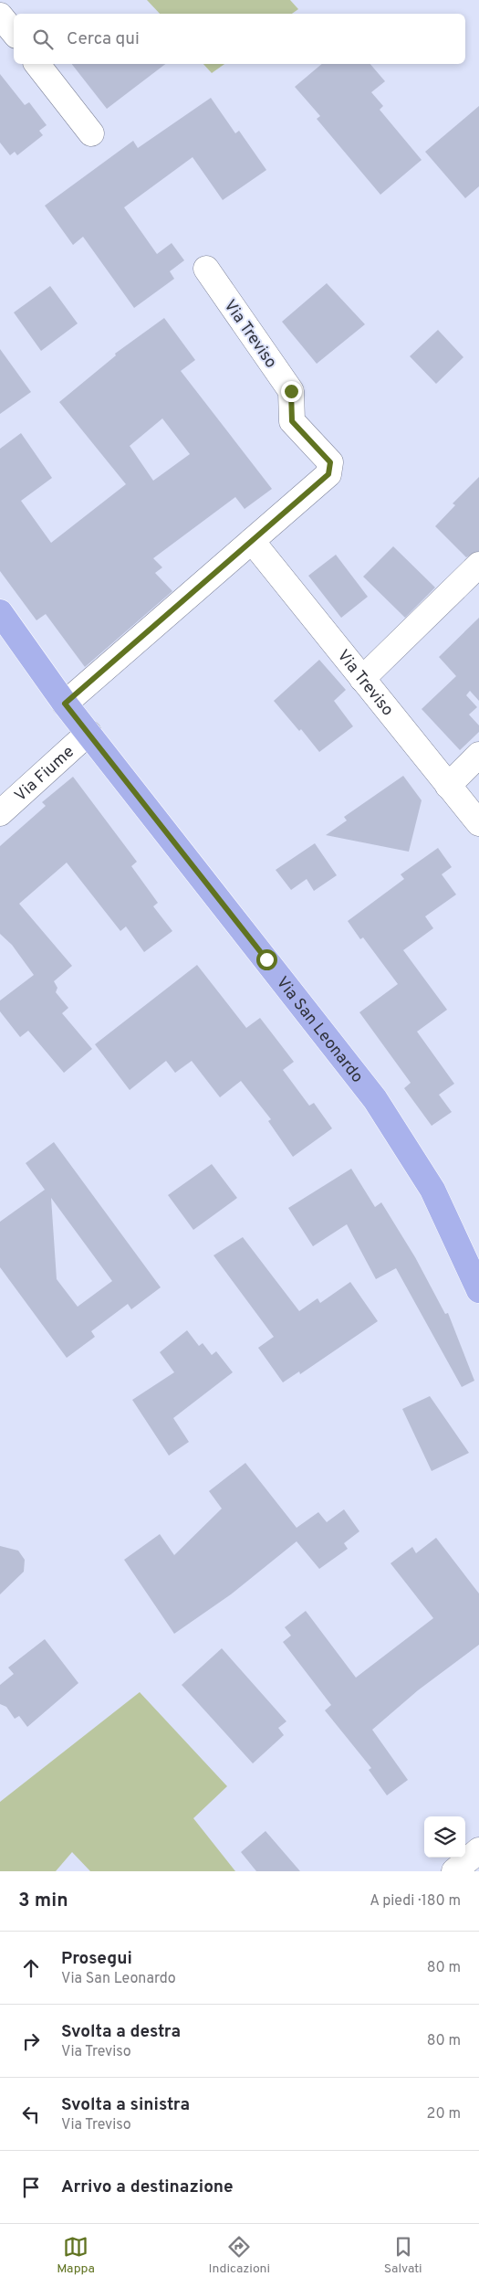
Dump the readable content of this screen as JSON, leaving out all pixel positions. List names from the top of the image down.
{
  "streets": {
    "main road": ["Via San Leonardo"],
    "street": ["Via Treviso", "Via Fiume"]
  },
  "crossings": [
    ["Via Treviso", "Via San Leonardo"],
    ["Via Fiume", "Via San Leonardo"]
  ],
  "page": {
    "search": "Cerca qui",
    "heading": ["3 min", "A piedi · 180 m"],
    "list": [
      ["Prosegui", "Via San Leonardo", "80 m"],
      ["Svolta a destra", "Via Treviso", "80 m"],
      ["Svolta a sinistra", "Via Treviso", "20 m"],
      "Arrivo a destinazione"
    ],
    "nav": ["Mappa", "Indicazioni", "Salvati"]
  }
}
